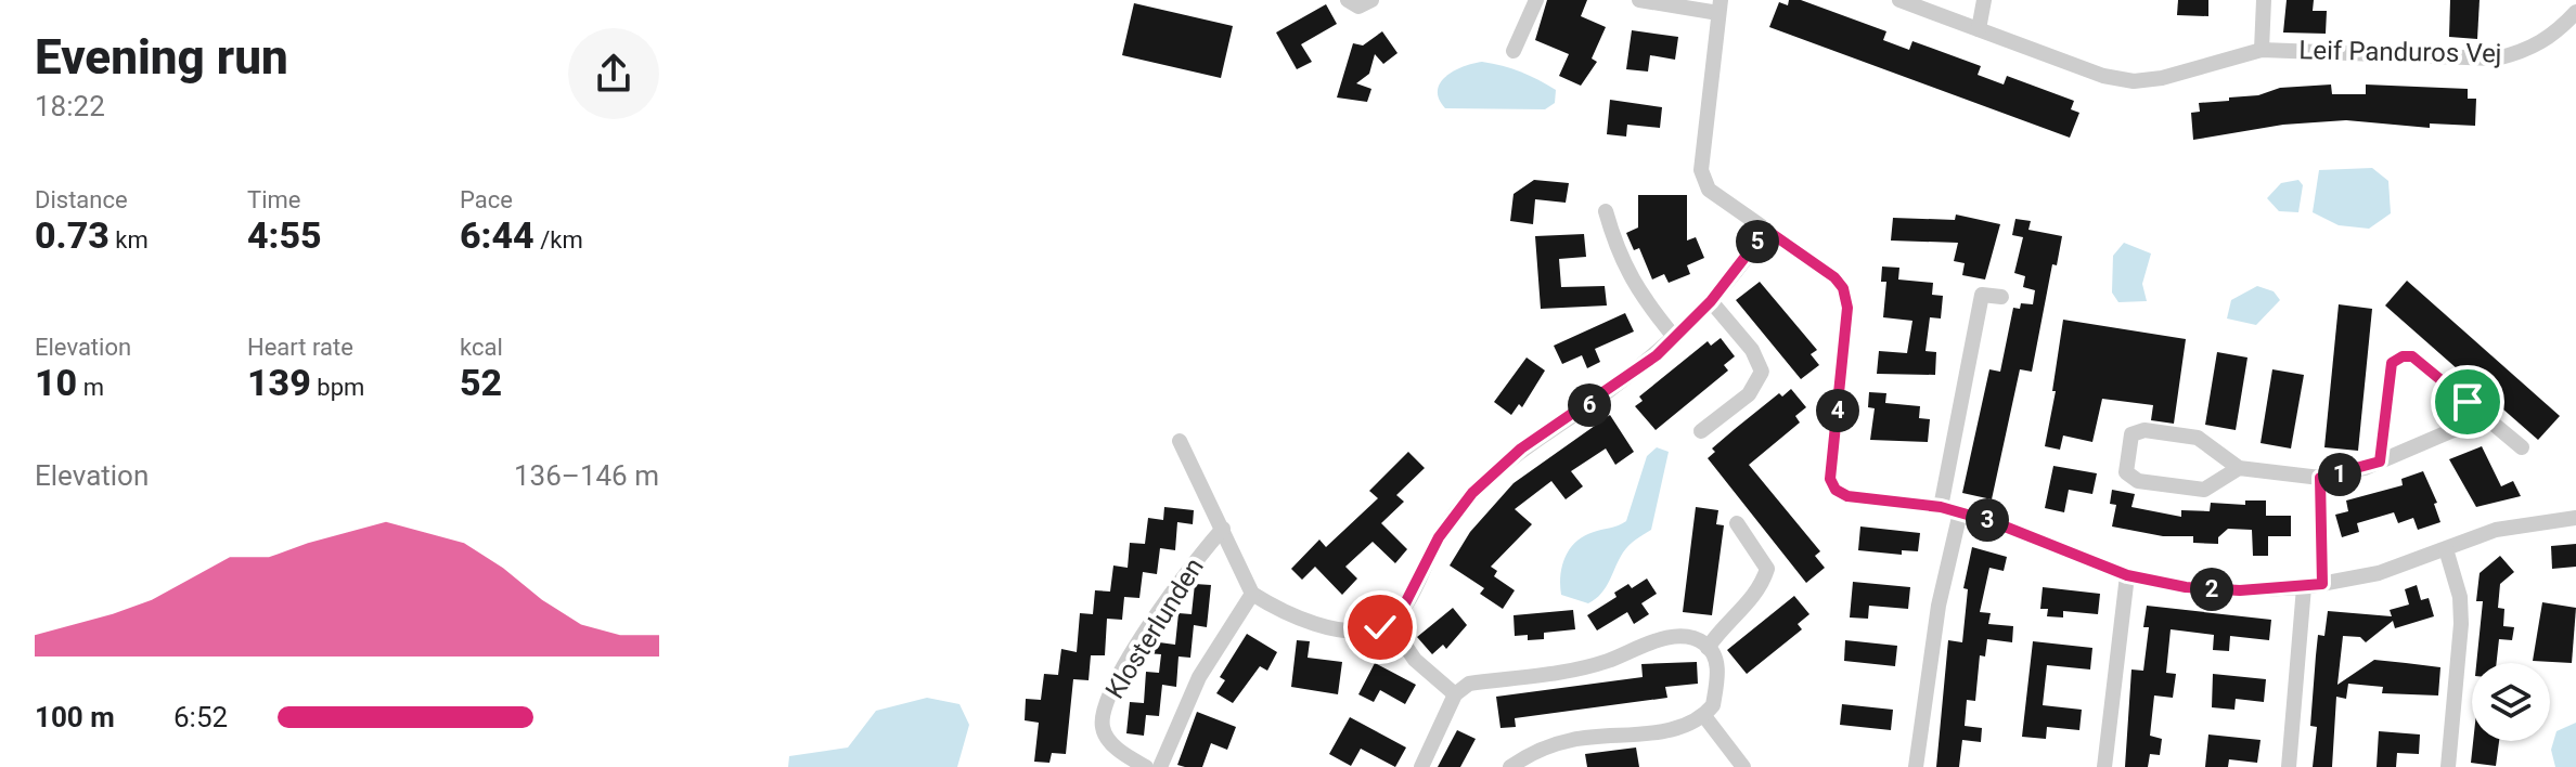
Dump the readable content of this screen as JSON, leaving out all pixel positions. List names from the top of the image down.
{
  "streets": {
    "street": ["Leif Panduros Vej", "Klosterlunden"]
  },
  "page": {
    "heading": ["Evening run", "18:22"],
    "stats": [
      ["Distance", "0.73 km"],
      ["Time", "4:55"],
      ["Pace", "6:44 /km"],
      ["Elevation", "10 m"],
      ["Heart rate", "139 bpm"],
      ["kcal", "52"]
    ],
    "pins": [
      "5",
      "6",
      "4",
      "1",
      "3",
      "2"
    ],
    "chart": ["Elevation", "136–146 m"],
    "list": [
      {
        "name": "100 m",
        "note": "6:52"
      }
    ]
  }
}
